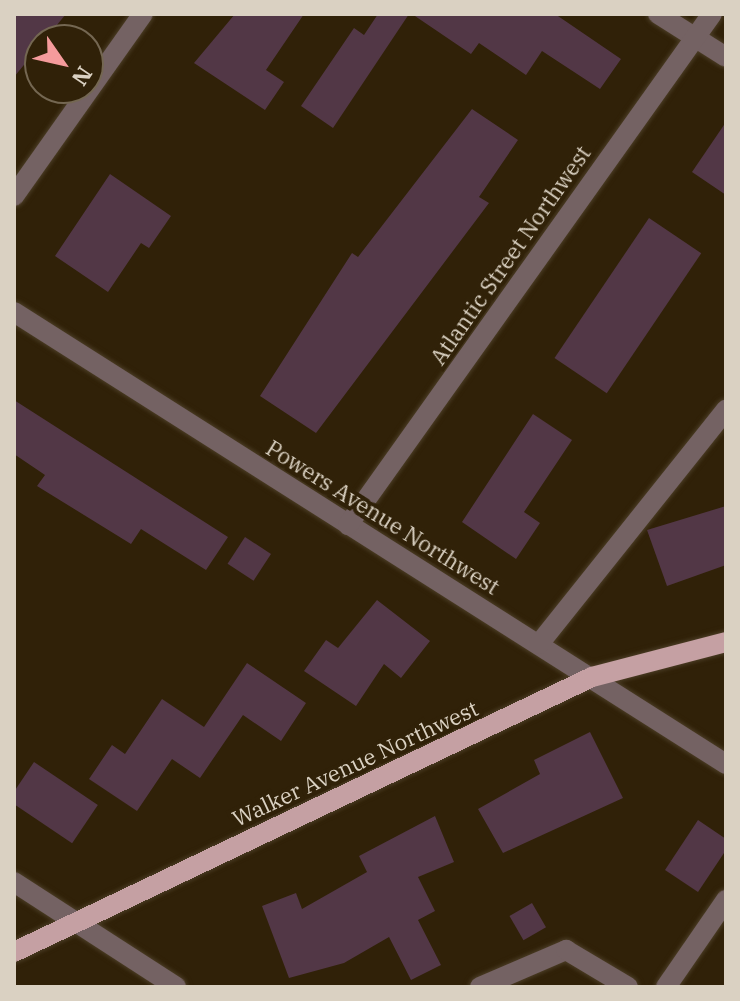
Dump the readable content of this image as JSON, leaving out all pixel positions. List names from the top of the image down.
{
  "streets": {
    "main road": ["Walker Avenue Northwest"],
    "street": ["Atlantic Street Northwest", "Powers Avenue Northwest"]
  },
  "crossings": [
    ["Atlantic Street Northwest", "Powers Avenue Northwest"],
    ["Powers Avenue Northwest", "Walker Avenue Northwest"]
  ],
  "north": "bottom right"
}
